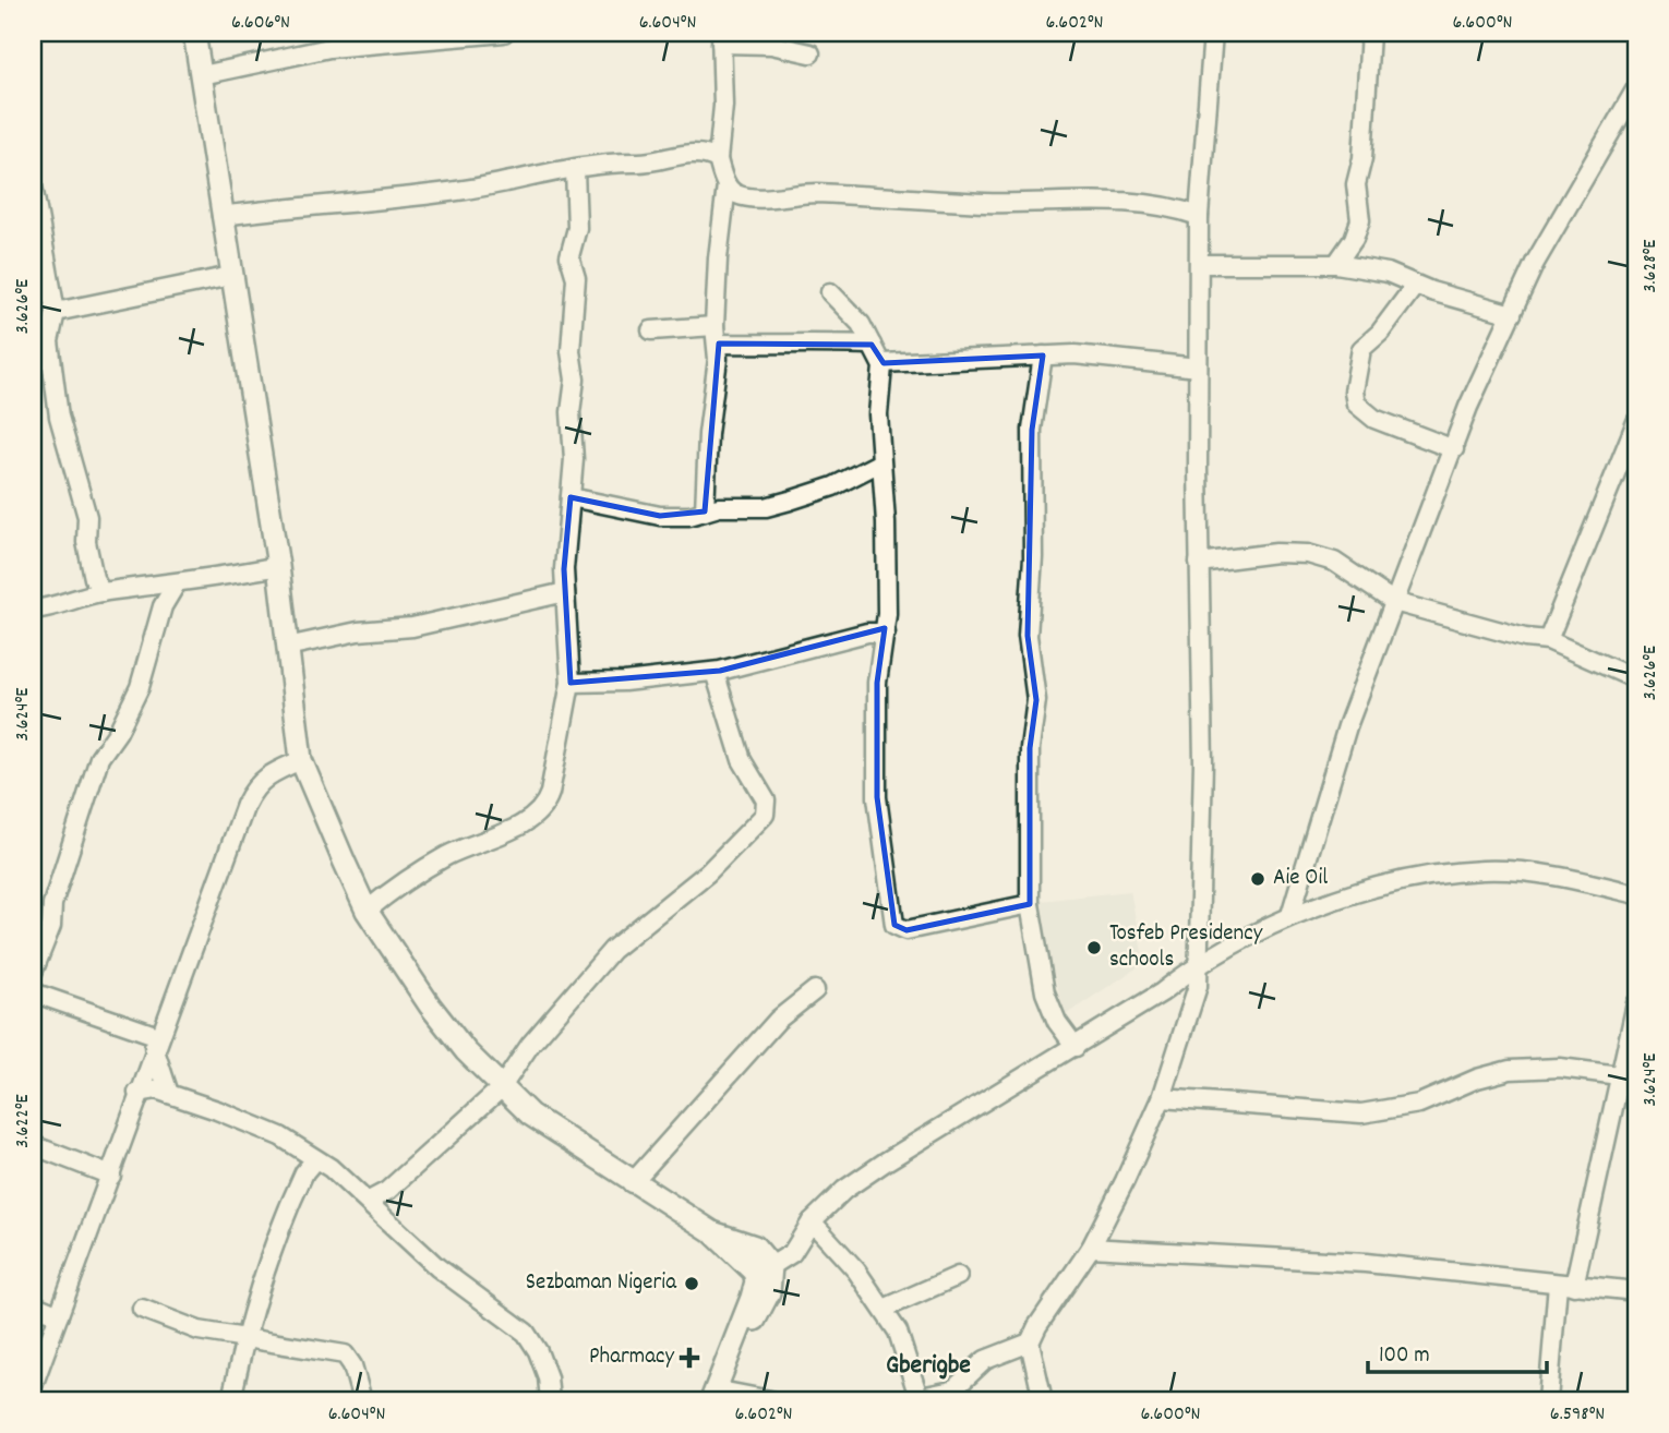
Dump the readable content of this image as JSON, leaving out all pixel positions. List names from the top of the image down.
{
  "districts": ["Gberigbe"],
  "places": {
    "other": ["Aie Oil", "Tosfeb Presidency schools", "Sezbaman Nigeria"],
    "health": ["Pharmacy"]
  },
  "scale_bar": "100 m",
  "coordinates": [
    "6.606°N",
    "6.604°N",
    "6.602°N",
    "6.600°N",
    "3.628°E",
    "3.626°E",
    "3.624°E",
    "3.622°E",
    "6.598°N"
  ]
}
